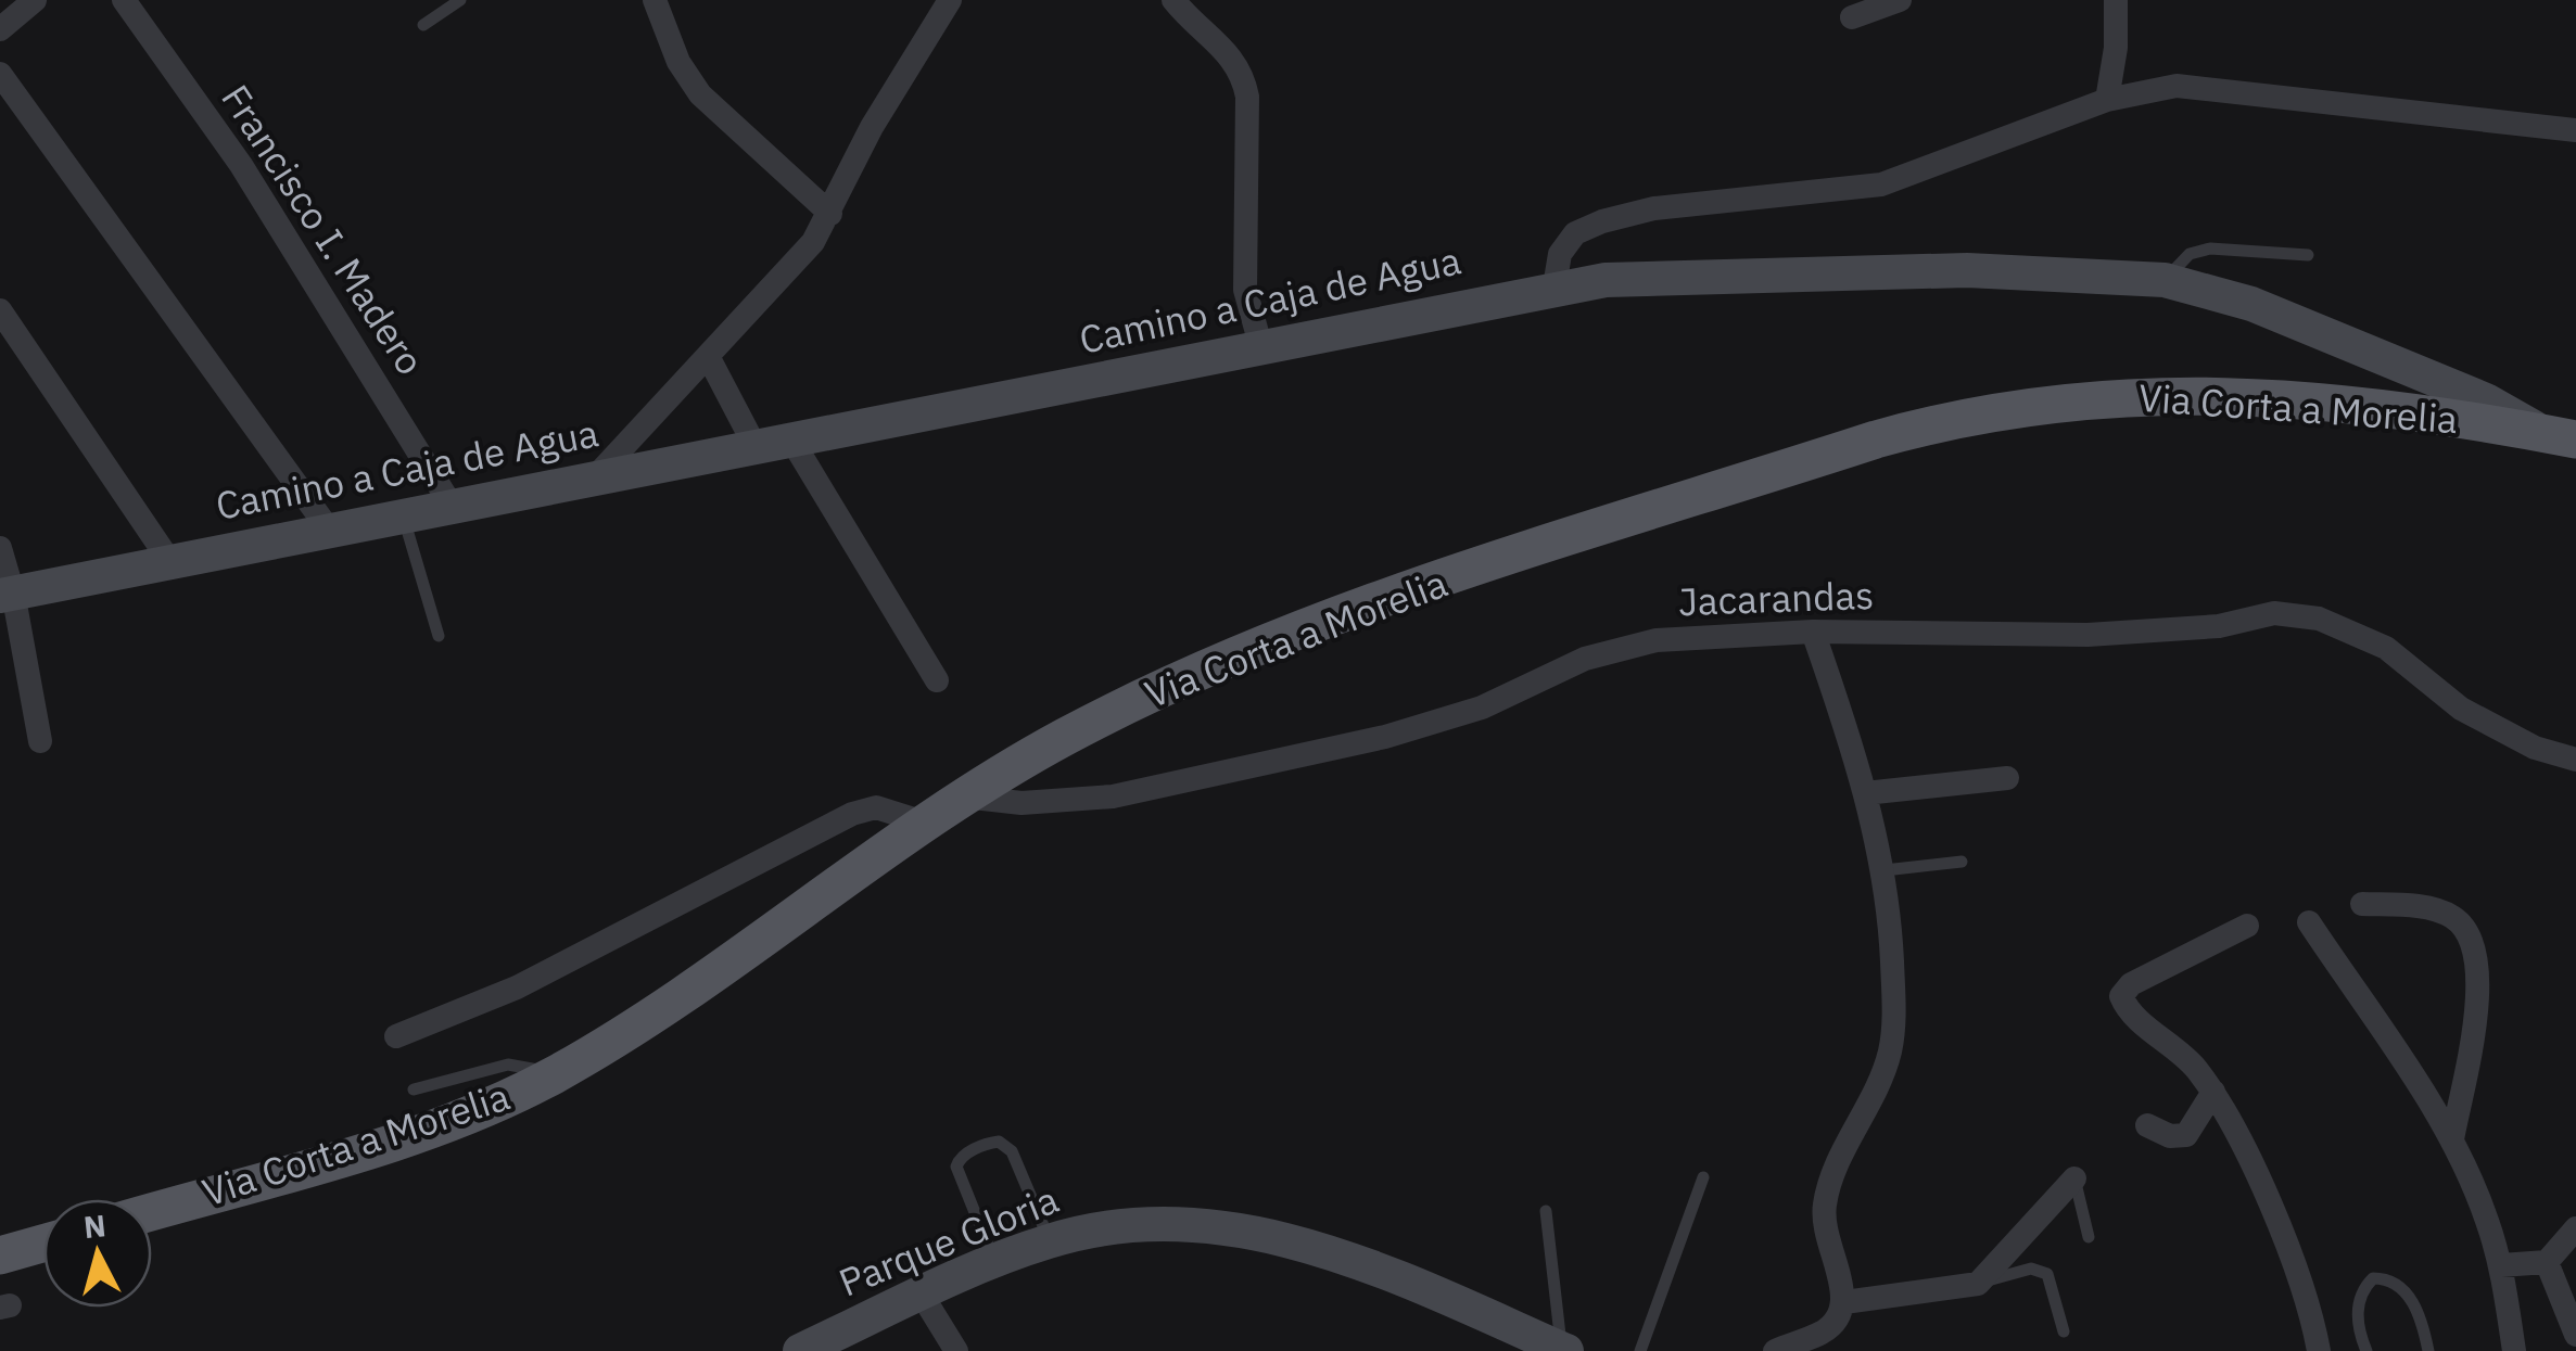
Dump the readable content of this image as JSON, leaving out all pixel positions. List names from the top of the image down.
{
  "streets": {
    "main road": ["Camino a Caja de Agua", "Via Corta a Morelia", "Parque Gloria"],
    "street": ["Francisco I. Madero", "Jacarandas"]
  },
  "crossings": [
    ["Francisco I. Madero", "Camino a Caja de Agua"],
    ["Camino a Caja de Agua", "Via Corta a Morelia"],
    ["Via Corta a Morelia", "Jacarandas"]
  ],
  "north": "top"
}
